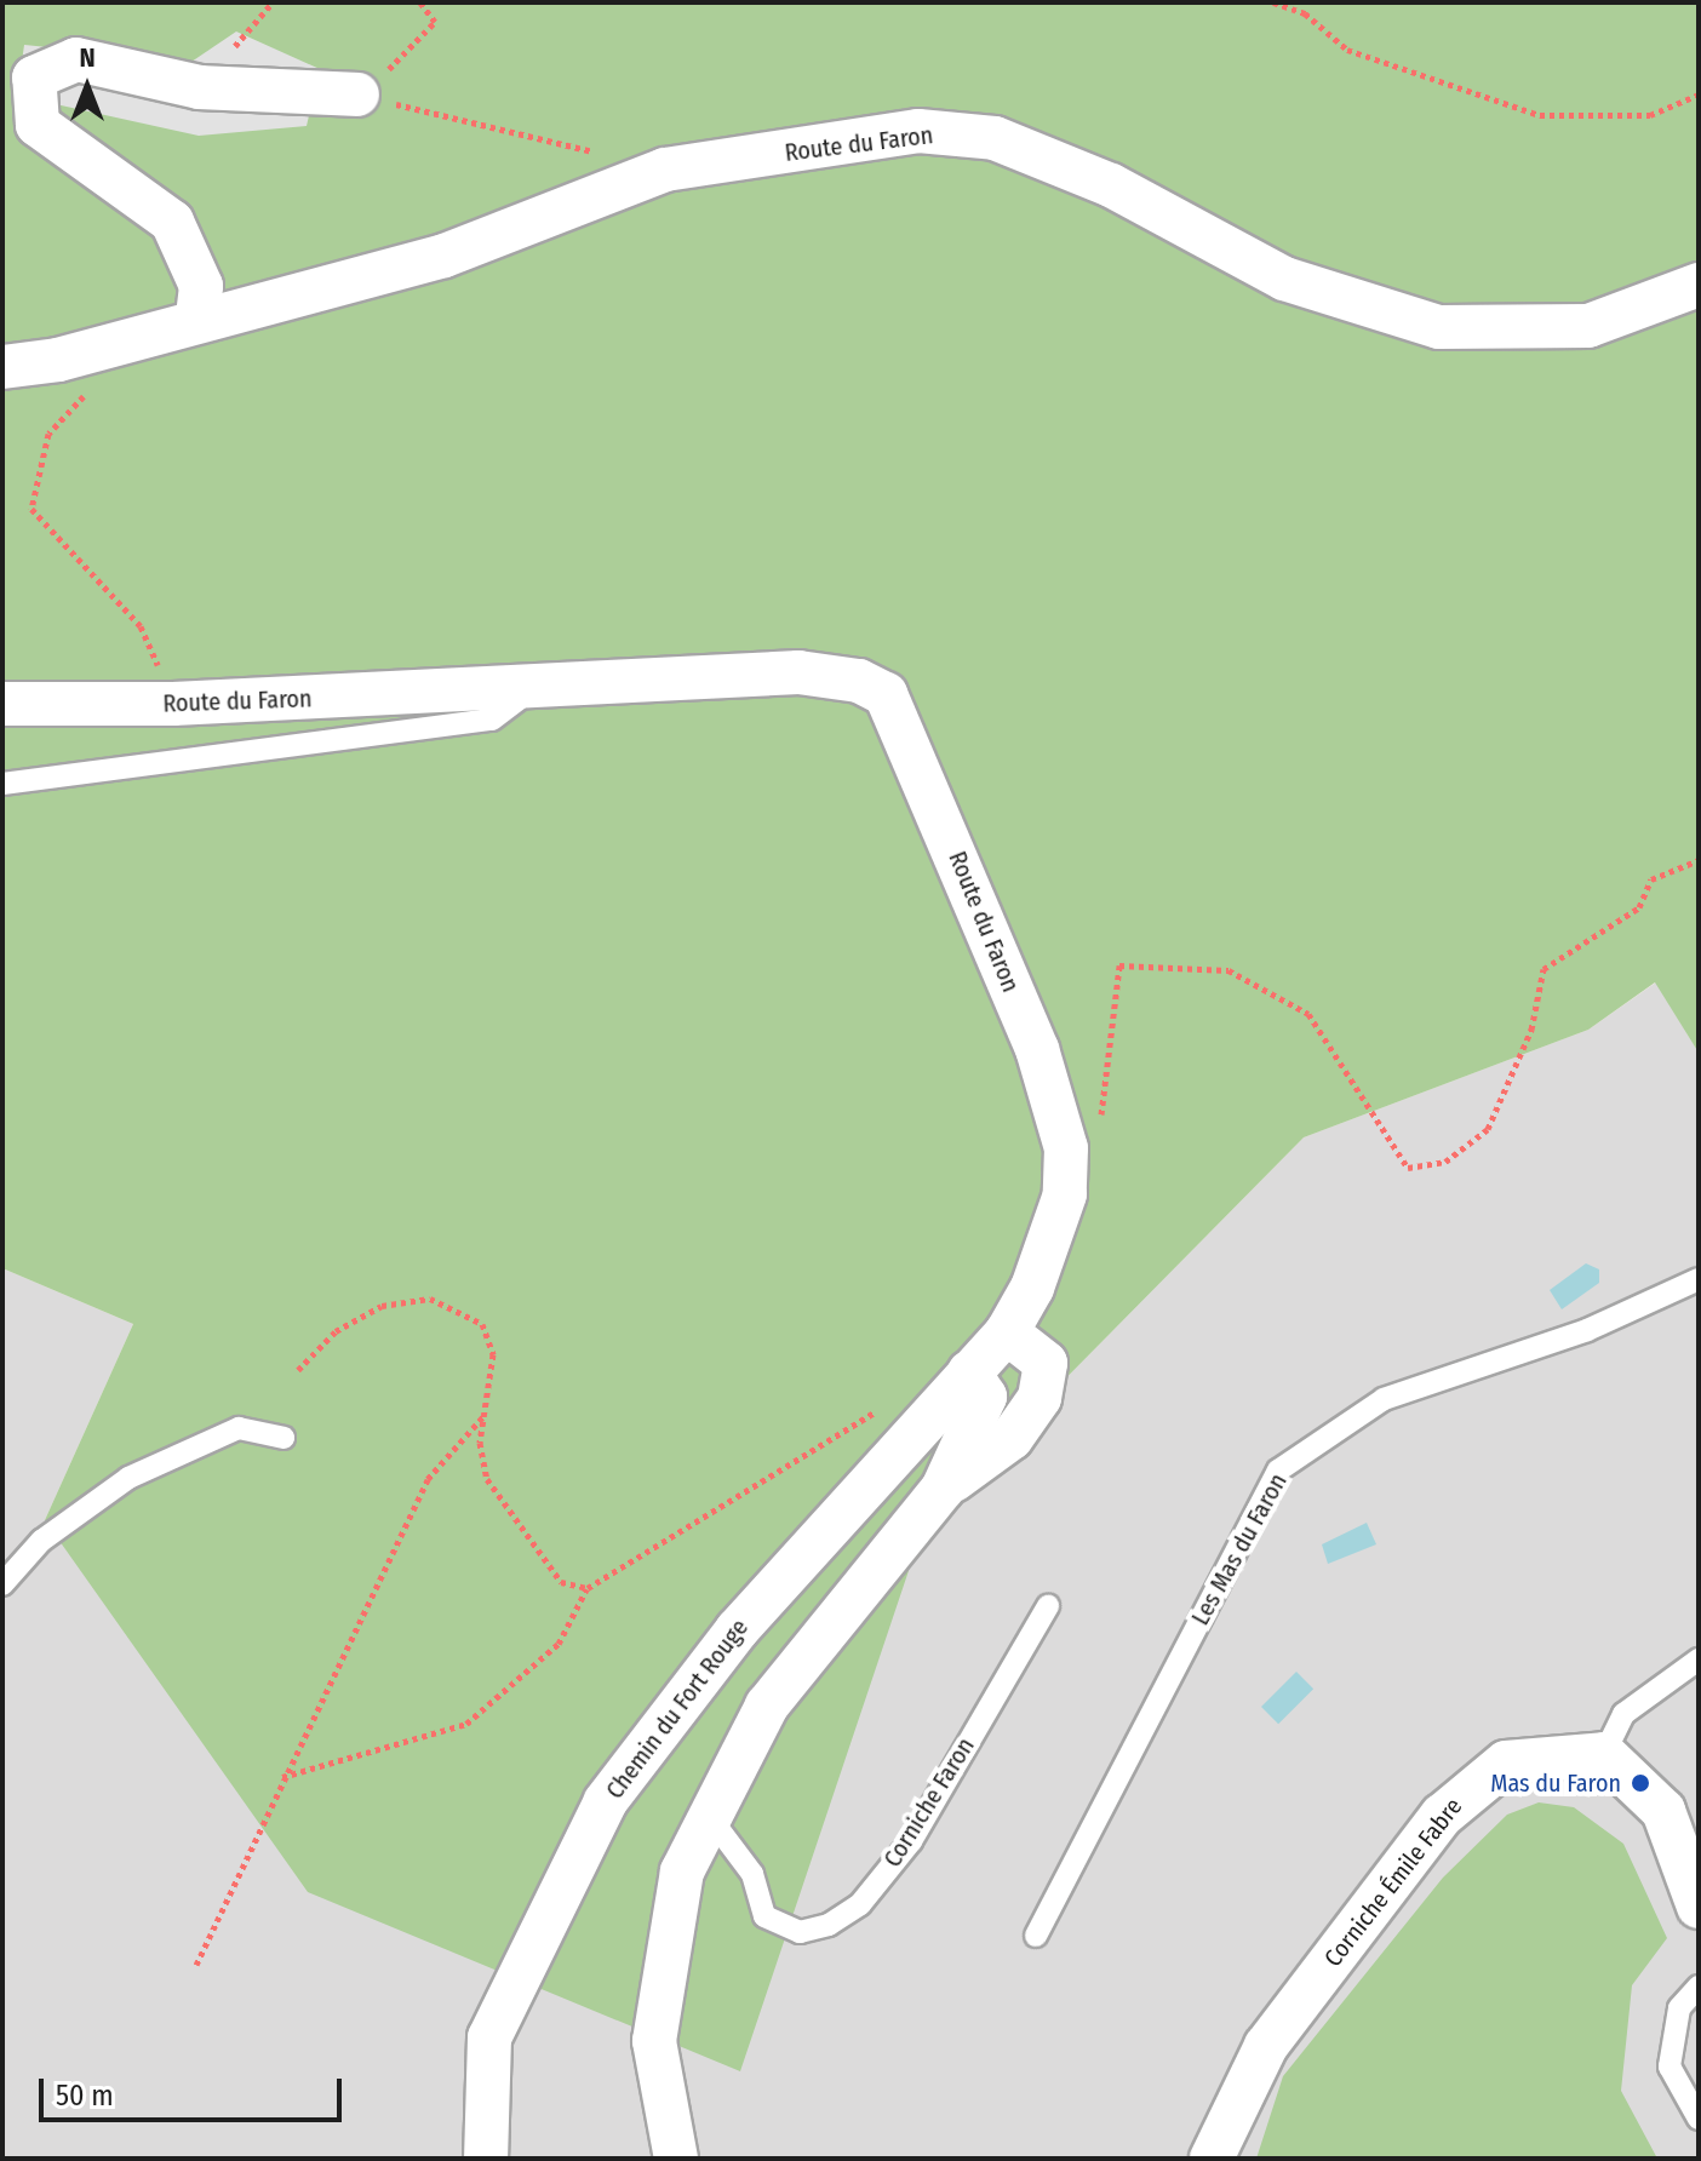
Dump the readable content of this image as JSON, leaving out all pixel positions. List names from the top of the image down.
{
  "streets": {
    "street": ["Route du Faron", "Chemin du Fort Rouge", "Corniche Émile Fabre"],
    "lane": ["Les Mas du Faron", "Corniche Faron"]
  },
  "crossings": [
    ["Route du Faron", "Chemin du Fort Rouge"]
  ],
  "places": ["Mas du Faron"],
  "scale_bar": "50 m",
  "north": "top"
}
